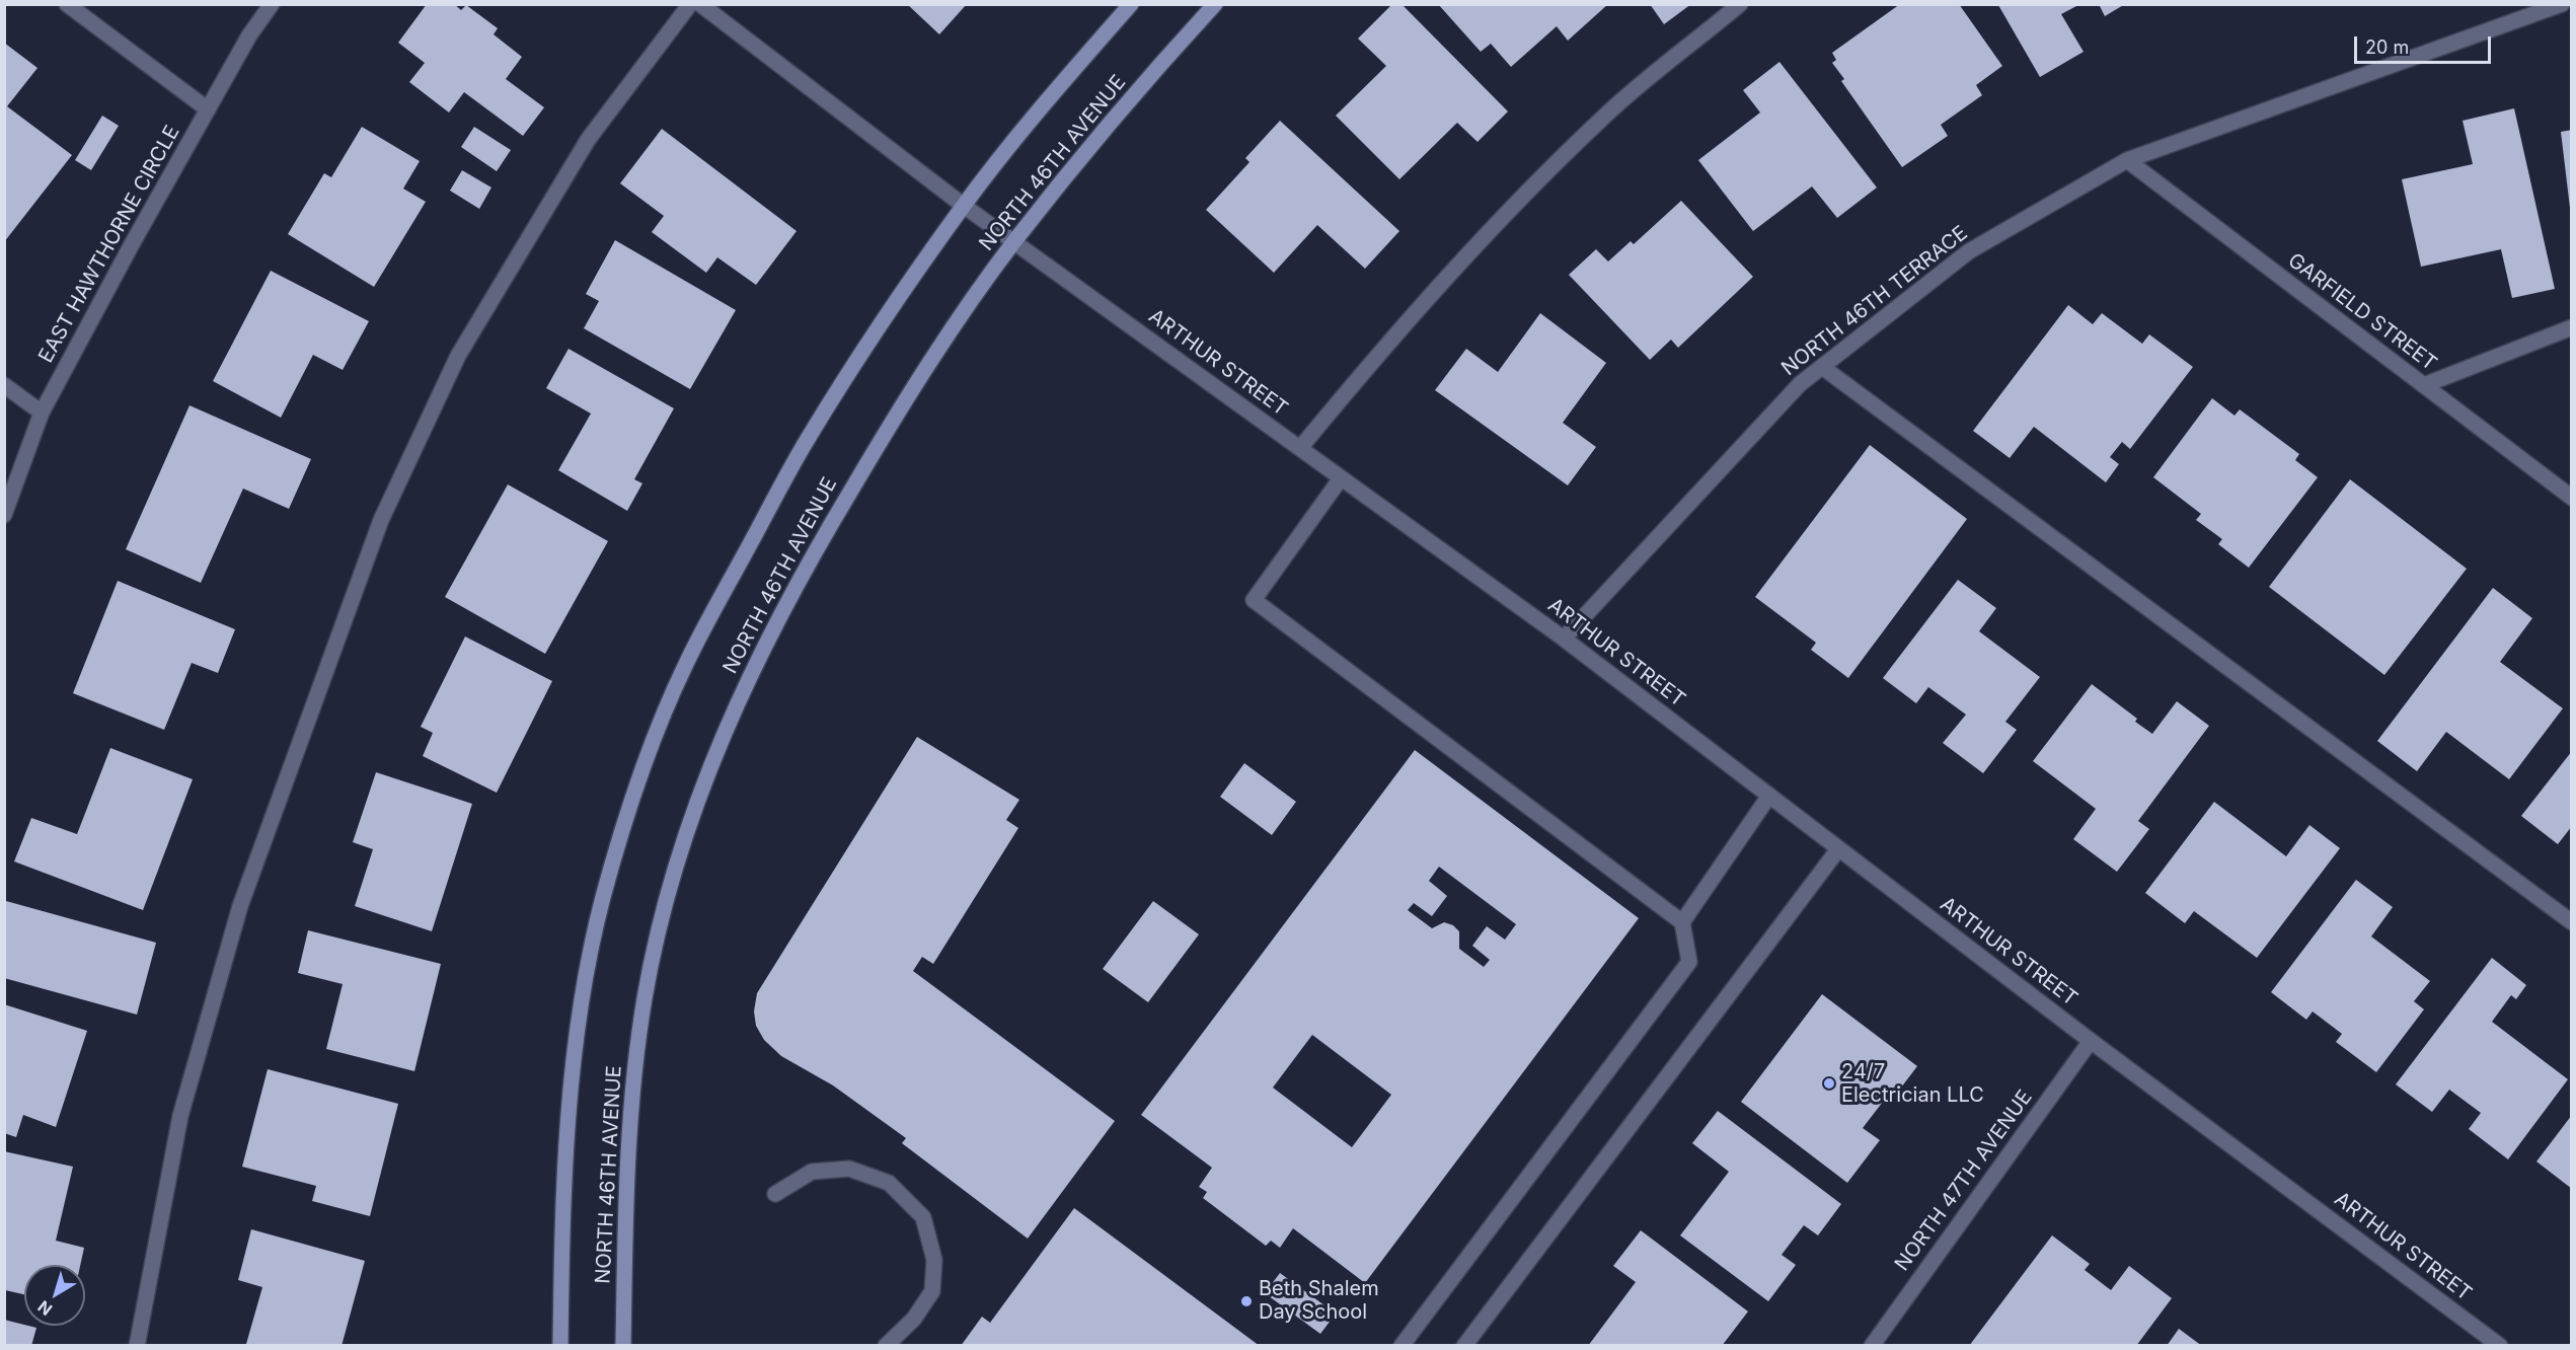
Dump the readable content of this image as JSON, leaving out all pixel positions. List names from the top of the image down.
{
  "streets": {
    "street": [
      "NORTH 46TH AVENUE",
      "EAST HAWTHORNE CIRCLE",
      "NORTH 46TH TERRACE",
      "GARFIELD STREET",
      "ARTHUR STREET",
      "NORTH 47TH AVENUE"
    ]
  },
  "crossings": [
    ["NORTH 46TH AVENUE", "ARTHUR STREET"],
    ["NORTH 46TH TERRACE", "GARFIELD STREET"],
    ["NORTH 46TH TERRACE", "ARTHUR STREET"],
    ["ARTHUR STREET", "NORTH 47TH AVENUE"]
  ],
  "places": ["24/7 Electrician LLC", "Beth Shalem Day School"],
  "scale_bar": "20 m",
  "north": "bottom left"
}
